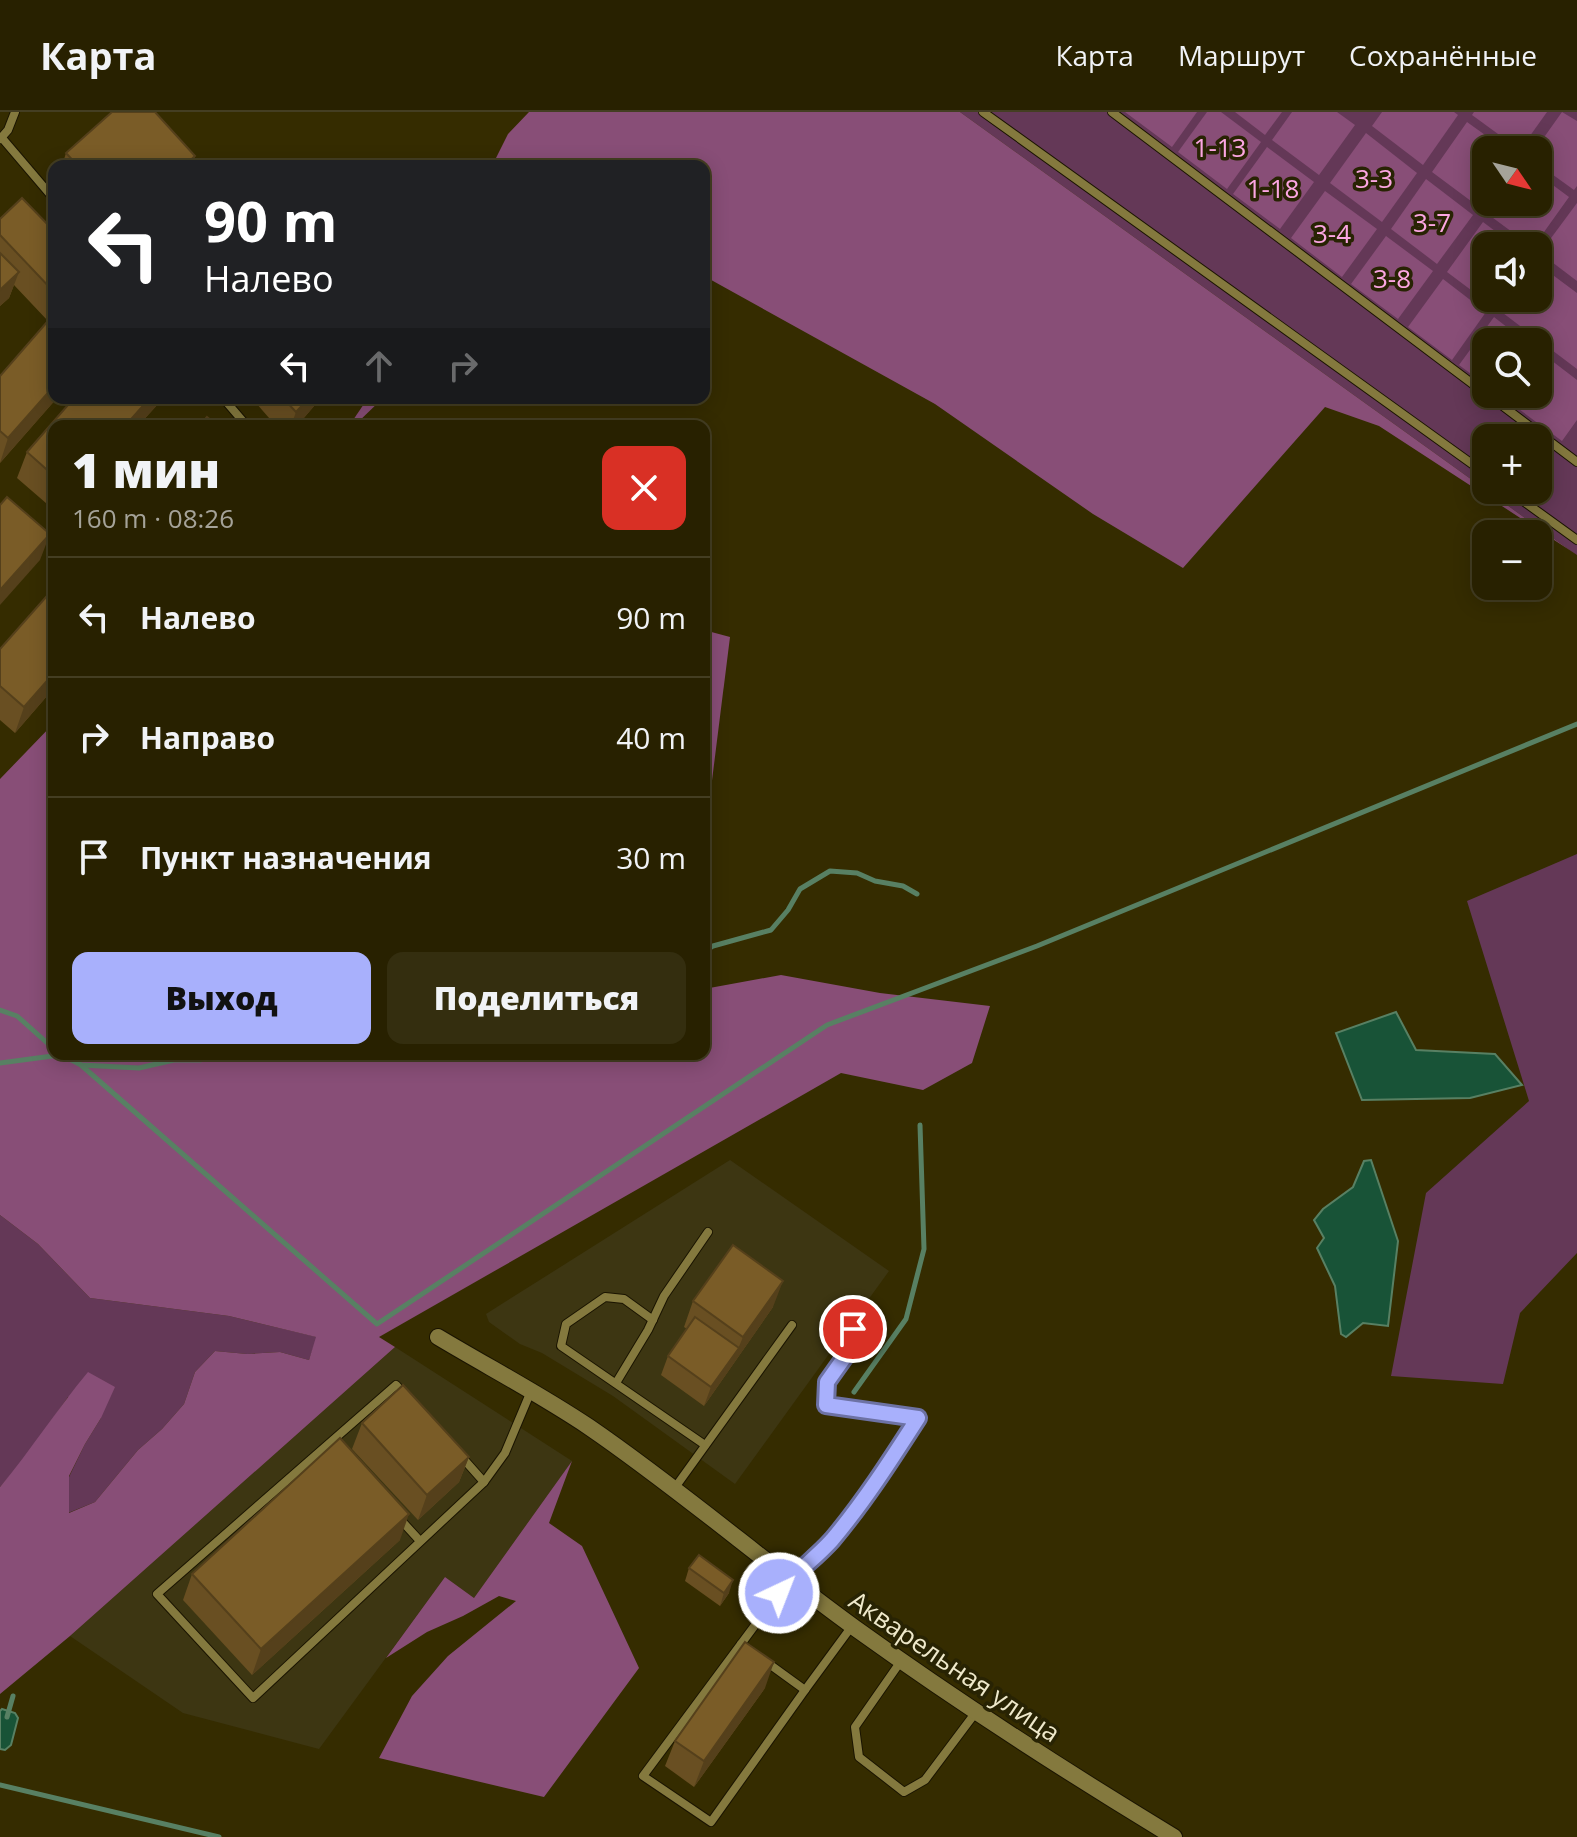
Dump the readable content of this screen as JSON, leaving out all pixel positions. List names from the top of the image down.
{
  "streets": {
    "street": ["Акварельная улица"]
  },
  "parks": [
    "1-13",
    "3-3",
    "1-18",
    "3-7",
    "3-4",
    "3-8"
  ],
  "north": "bottom right",
  "page": {
    "header": "Карта",
    "nav": ["Карта", "Маршрут", "Сохранённые"],
    "map_buttons": ["+", "−"],
    "turn": ["90 m", "Налево"],
    "heading": ["1 мин", "160 m · 08:26"],
    "list": [
      {
        "name": "Налево",
        "value": "90 m"
      },
      {
        "name": "Направо",
        "value": "40 m"
      },
      {
        "name": "Пункт назначения",
        "value": "30 m"
      }
    ],
    "buttons": ["Выход", "Поделиться"]
  }
}
